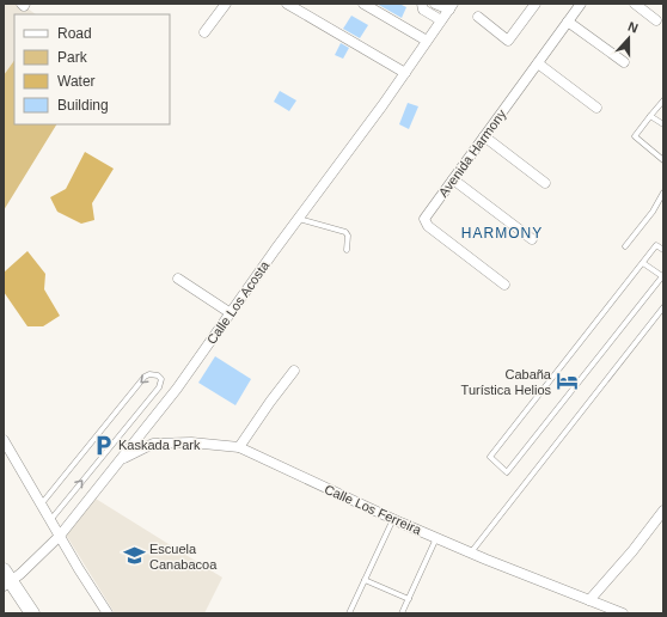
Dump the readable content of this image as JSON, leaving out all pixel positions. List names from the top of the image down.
{
  "streets": {
    "street": ["Avenida Harmony", "Calle Los Acosta", "Calle Los Ferreira"]
  },
  "crossings": [
    ["Calle Los Acosta", "Calle Los Ferreira"]
  ],
  "districts": ["HARMONY"],
  "places": {
    "hotel": ["Cabaña Turística Helios"],
    "parking": ["Kaskada Park"],
    "school or university": ["Escuela Canabacoa"]
  },
  "legend": [
    "Road",
    "Park",
    "Water",
    "Building"
  ],
  "north": "top"
}
